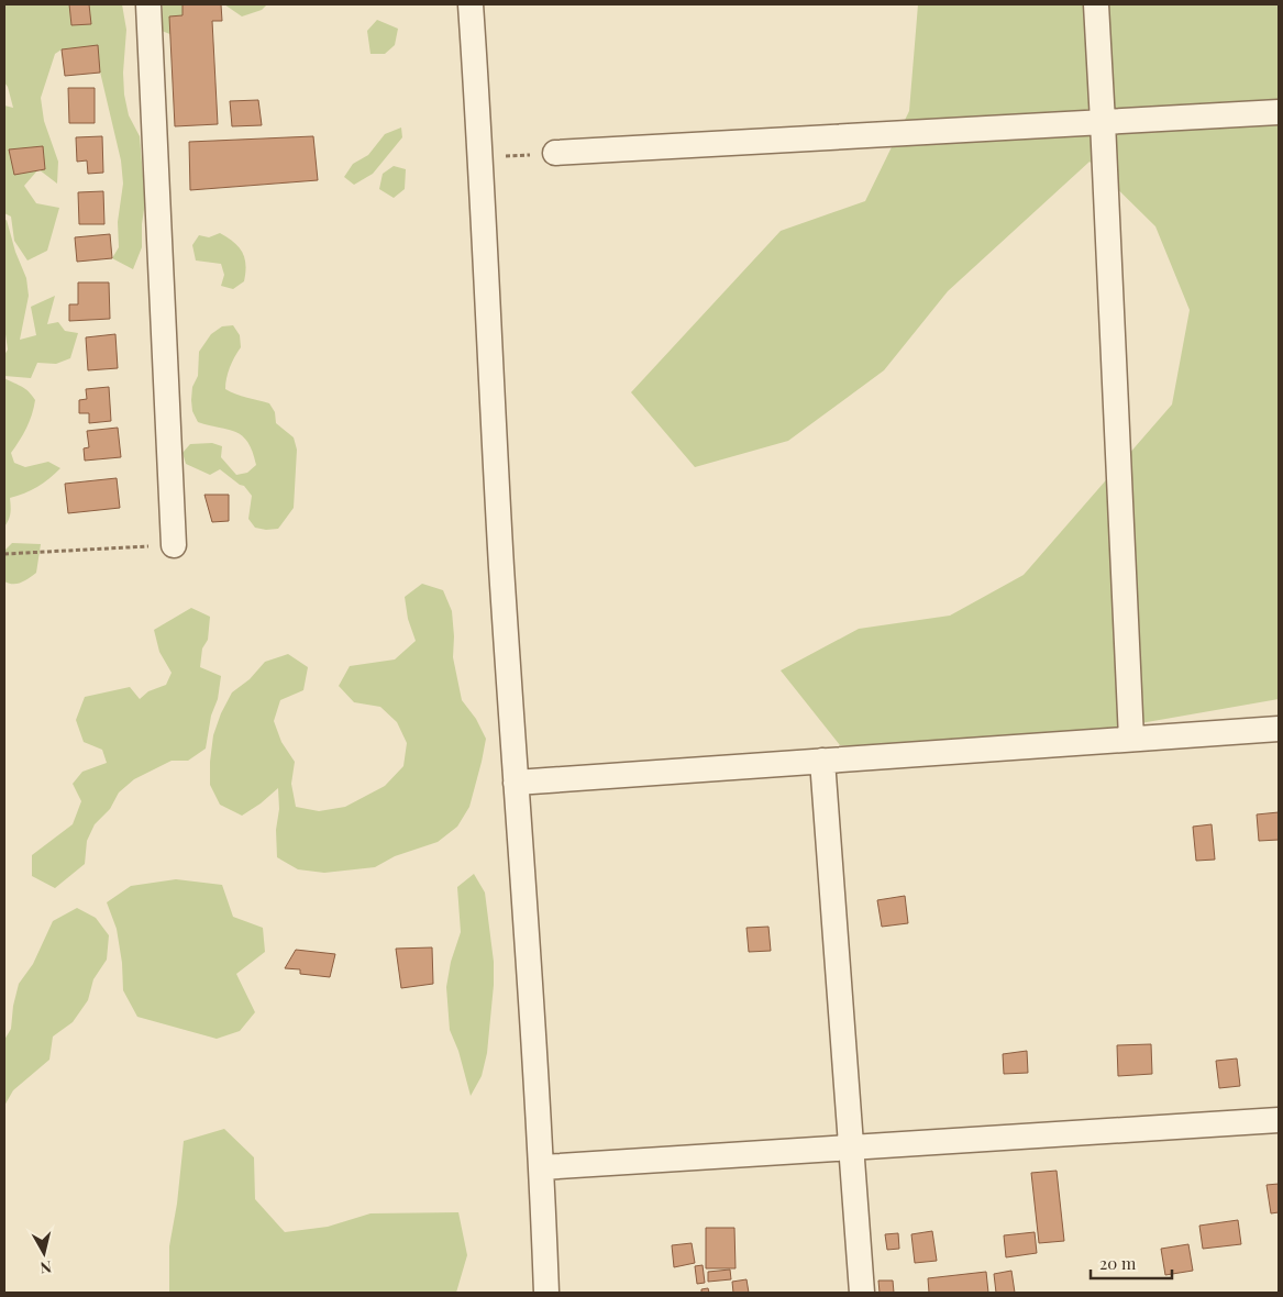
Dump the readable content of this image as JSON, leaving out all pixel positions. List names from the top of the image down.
{
  "scale_bar": "20 m",
  "north": "bottom"
}
